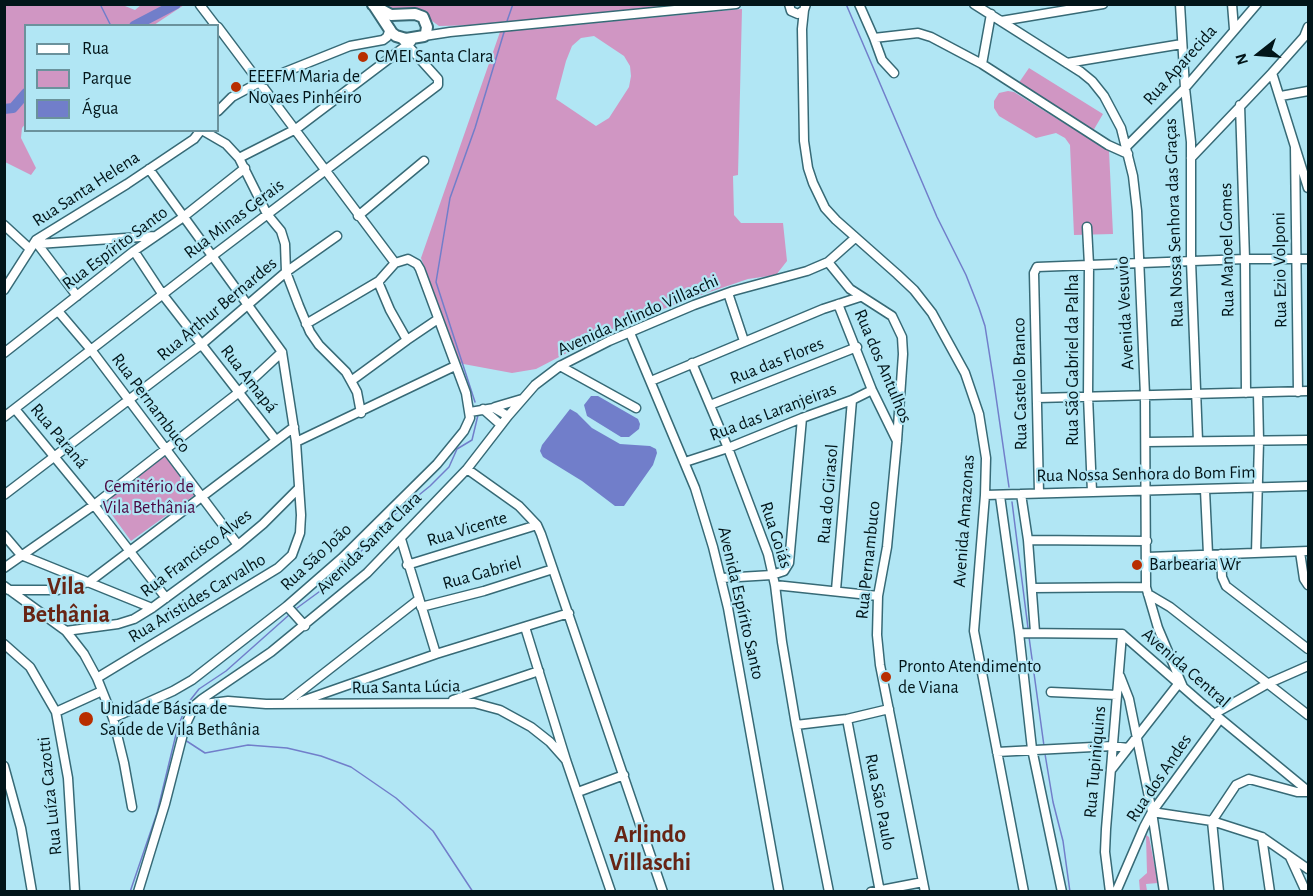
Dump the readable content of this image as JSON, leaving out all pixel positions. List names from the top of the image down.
{
  "streets": {
    "street": [
      "Rua Aparecida",
      "Rua Santa Helena",
      "Rua Minas Gerais",
      "Rua Nossa Senhora das Graças",
      "Rua Espírito Santo",
      "Rua Manoel Gomes",
      "Rua Ezio Volponi",
      "Rua Arthur Bernardes",
      "Avenida Vesuvio",
      "Avenida Arlindo Villaschi",
      "Rua São Gabriel da Palha",
      "Rua das Flores",
      "Rua dos Antulhos",
      "Rua Amapá",
      "Rua Castelo Branco",
      "Rua Pernambuco",
      "Rua das Laranjeiras",
      "Rua Paraná",
      "Rua Nossa Senhora do Bom Fim",
      "Rua do Girasol",
      "Avenida Amazonas",
      "Rua Vicente",
      "Rua Goiás",
      "Avenida Santa Clara",
      "Rua Francisco Alves",
      "Rua São João",
      "Rua Gabriel",
      "Rua Aristides Carvalho",
      "Avenida Espírito Santo",
      "Avenida Central",
      "Rua Santa Lúcia",
      "Rua Tupiniquins",
      "Rua dos Andes",
      "Rua Luíza Cazotti",
      "Rua São Paulo"
    ]
  },
  "crossings": [
    ["Rua Aparecida", "Rua Nossa Senhora das Graças"],
    ["Rua Aparecida", "Avenida Vesuvio"],
    ["Rua Minas Gerais", "Rua Amapá"],
    ["Rua Minas Gerais", "Rua Pernambuco"],
    ["Rua Minas Gerais", "Rua Paraná"],
    ["Rua Espírito Santo", "Rua Amapá"],
    ["Rua Espírito Santo", "Rua Pernambuco"],
    ["Rua Arthur Bernardes", "Rua Amapá"],
    ["Rua Arthur Bernardes", "Rua Pernambuco"],
    ["Rua Arthur Bernardes", "Rua Paraná"],
    ["Avenida Vesuvio", "Rua Nossa Senhora do Bom Fim"],
    ["Avenida Vesuvio", "Avenida Central"],
    ["Avenida Arlindo Villaschi", "Rua Pernambuco"],
    ["Avenida Arlindo Villaschi", "Avenida Amazonas"],
    ["Avenida Arlindo Villaschi", "Avenida Santa Clara"],
    ["Avenida Arlindo Villaschi", "Avenida Espírito Santo"],
    ["Rua São Gabriel da Palha", "Rua Castelo Branco"],
    ["Rua São Gabriel da Palha", "Rua Nossa Senhora do Bom Fim"],
    ["Rua das Flores", "Rua dos Antulhos"],
    ["Rua das Flores", "Rua Goiás"],
    ["Rua dos Antulhos", "Rua Pernambuco"],
    ["Rua dos Antulhos", "Rua das Laranjeiras"],
    ["Rua Castelo Branco", "Rua Nossa Senhora do Bom Fim"],
    ["Rua Pernambuco", "Rua Francisco Alves"],
    ["Rua das Laranjeiras", "Rua do Girasol"],
    ["Rua das Laranjeiras", "Rua Goiás"],
    ["Rua das Laranjeiras", "Avenida Espírito Santo"],
    ["Rua Paraná", "Rua Francisco Alves"],
    ["Rua Nossa Senhora do Bom Fim", "Avenida Amazonas"],
    ["Avenida Santa Clara", "Rua Santa Lúcia"],
    ["Rua Francisco Alves", "Rua Aristides Carvalho"],
    ["Avenida Central", "Rua Tupiniquins"],
    ["Avenida Central", "Rua dos Andes"]
  ],
  "districts": ["Vila Bethânia", "Arlindo Villaschi"],
  "parks": ["Cemitério de Vila Bethânia"],
  "places": [
    "CMEI Santa Clara",
    "EEEFM Maria de Novaes Pinheiro",
    "Barbearia Wr",
    "Pronto Atendimento de Viana",
    "Unidade Básica de Saúde de Vila Bethânia"
  ],
  "legend": ["Rua", "Parque", "Água"],
  "north": "left"
}
